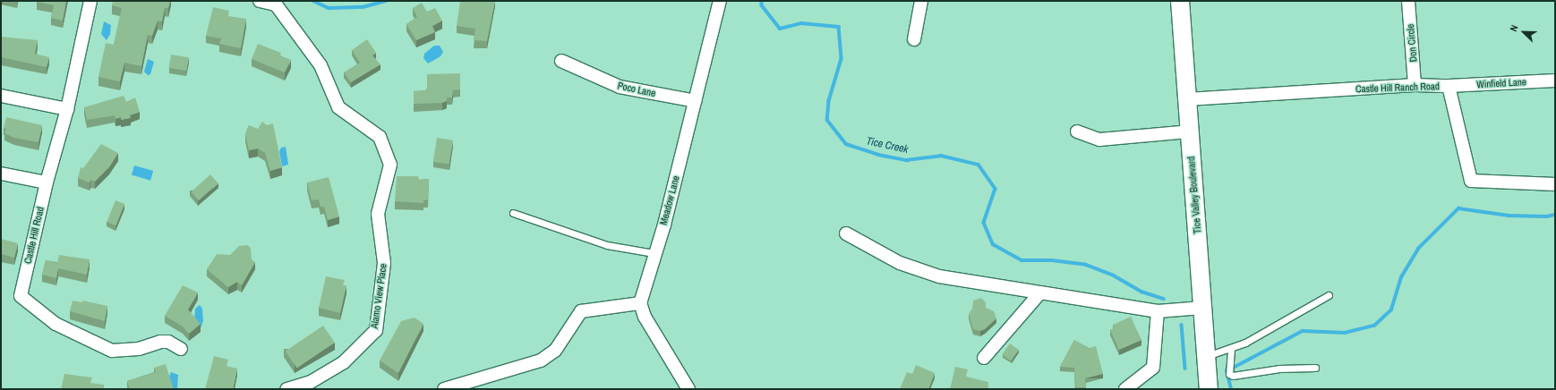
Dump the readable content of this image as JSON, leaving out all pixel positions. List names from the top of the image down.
{
  "streets": {
    "street": [
      "Don Circle",
      "Winfield Lane",
      "Castle Hill Ranch Road",
      "Poco Lane",
      "Tice Valley Boulevard",
      "Meadow Lane",
      "Castle Hill Road",
      "Alamo View Place"
    ]
  },
  "crossings": [
    ["Don Circle", "Castle Hill Ranch Road"],
    ["Winfield Lane", "Castle Hill Ranch Road"],
    ["Castle Hill Ranch Road", "Tice Valley Boulevard"],
    ["Poco Lane", "Meadow Lane"]
  ],
  "water": ["Tice Creek"],
  "north": "top left"
}
